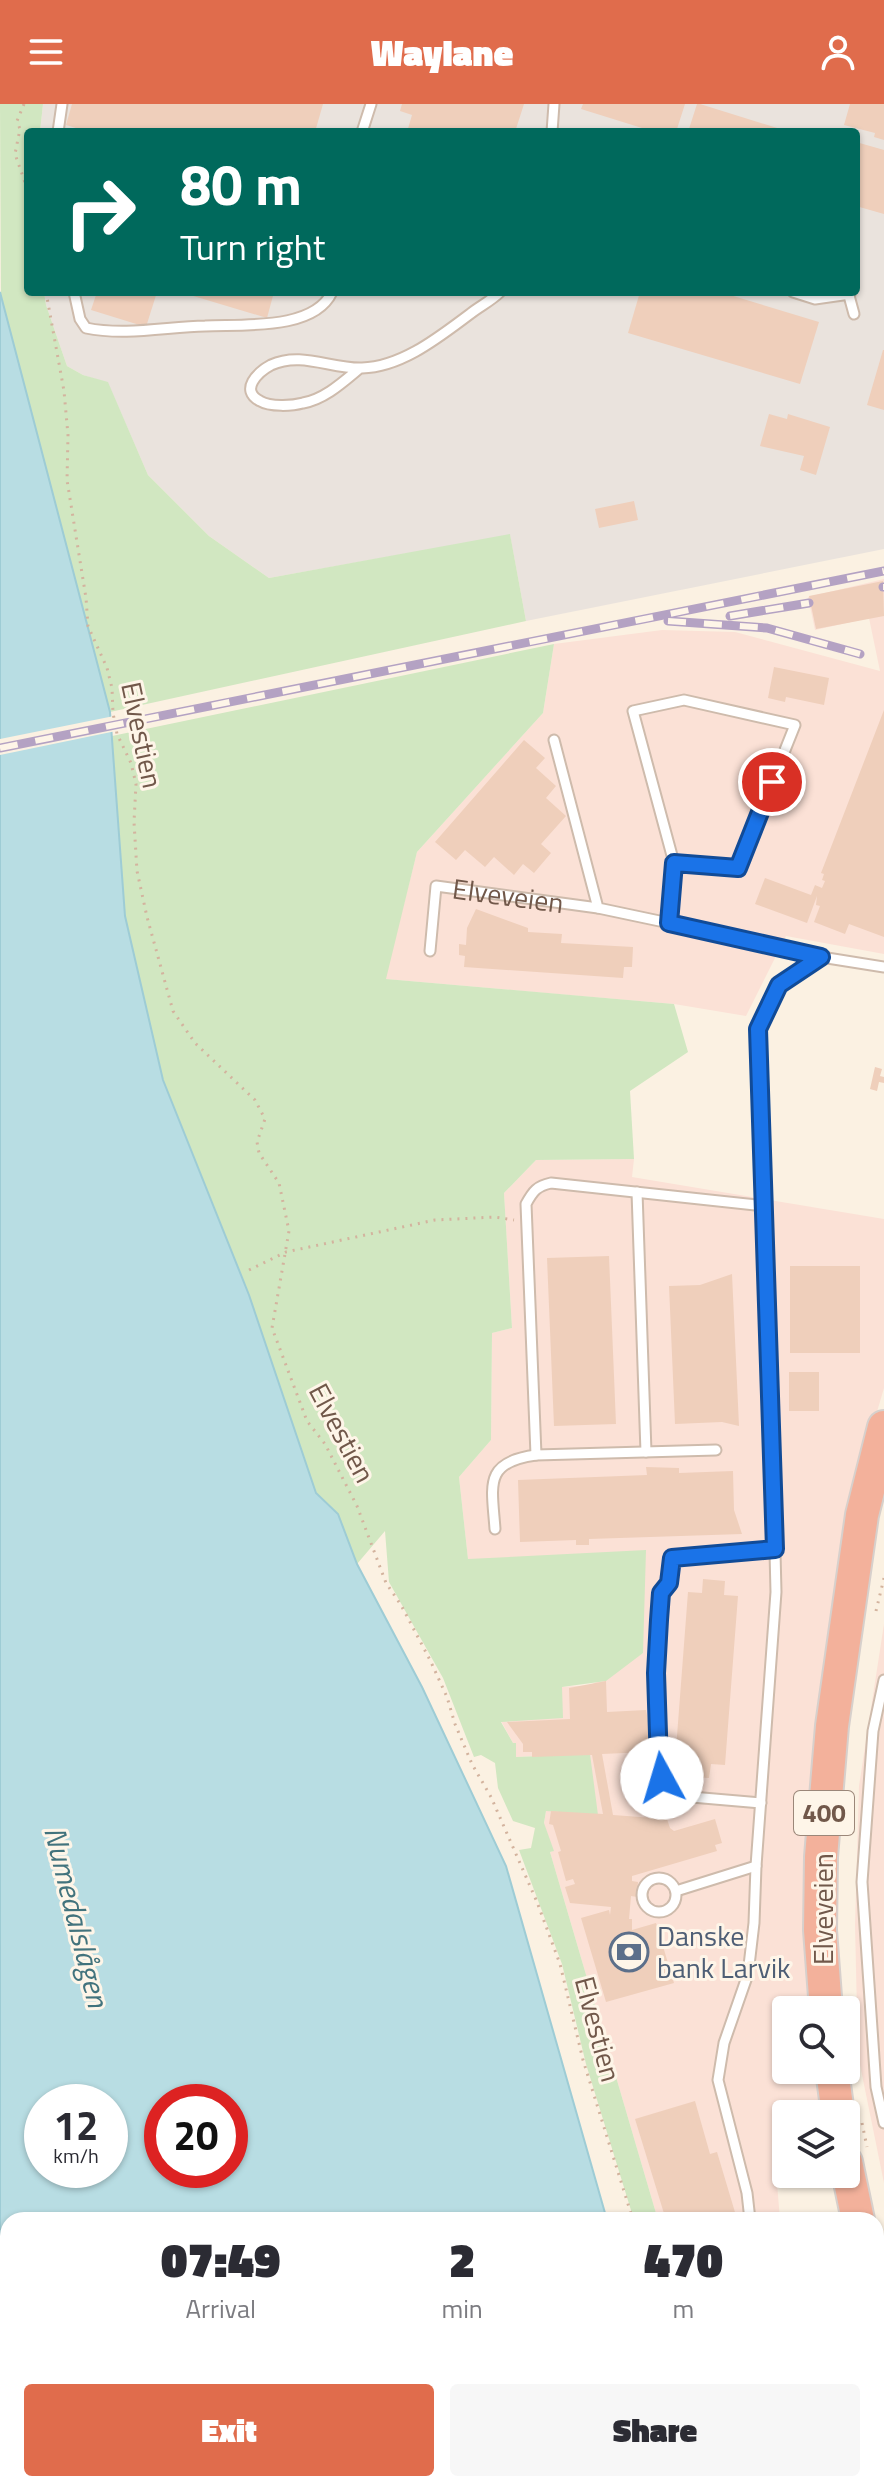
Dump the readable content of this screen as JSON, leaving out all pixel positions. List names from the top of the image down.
{
  "streets": {
    "highway": ["Elveveien", "400"],
    "path": ["Elvestien"]
  },
  "water": ["Numedalslågen"],
  "places": {
    "bank": ["Danske bank Larvik"]
  },
  "page": {
    "header": "Waylane",
    "turn": ["80 m", "Turn right"],
    "speed": "12 km/h",
    "limit": "20",
    "eta": [
      "07:49",
      "Arrival",
      "2",
      "min",
      "470",
      "m"
    ],
    "buttons": ["Exit", "Share"]
  }
}
